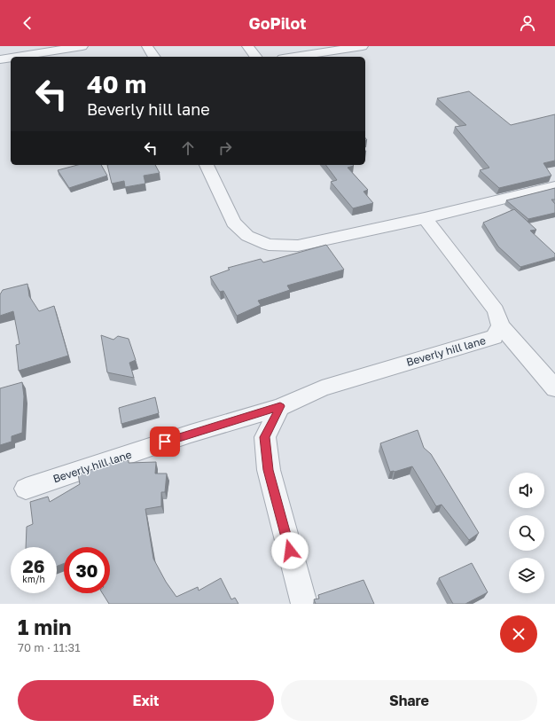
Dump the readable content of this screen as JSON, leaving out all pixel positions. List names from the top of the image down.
{
  "streets": {
    "street": ["Beverly hill lane"]
  },
  "page": {
    "header": "GoPilot",
    "turn": ["40 m", "Beverly hill lane"],
    "speed": "26 km/h",
    "limit": "30",
    "heading": ["1 min", "70 m · 11:31"],
    "buttons": ["Exit", "Share"]
  }
}
